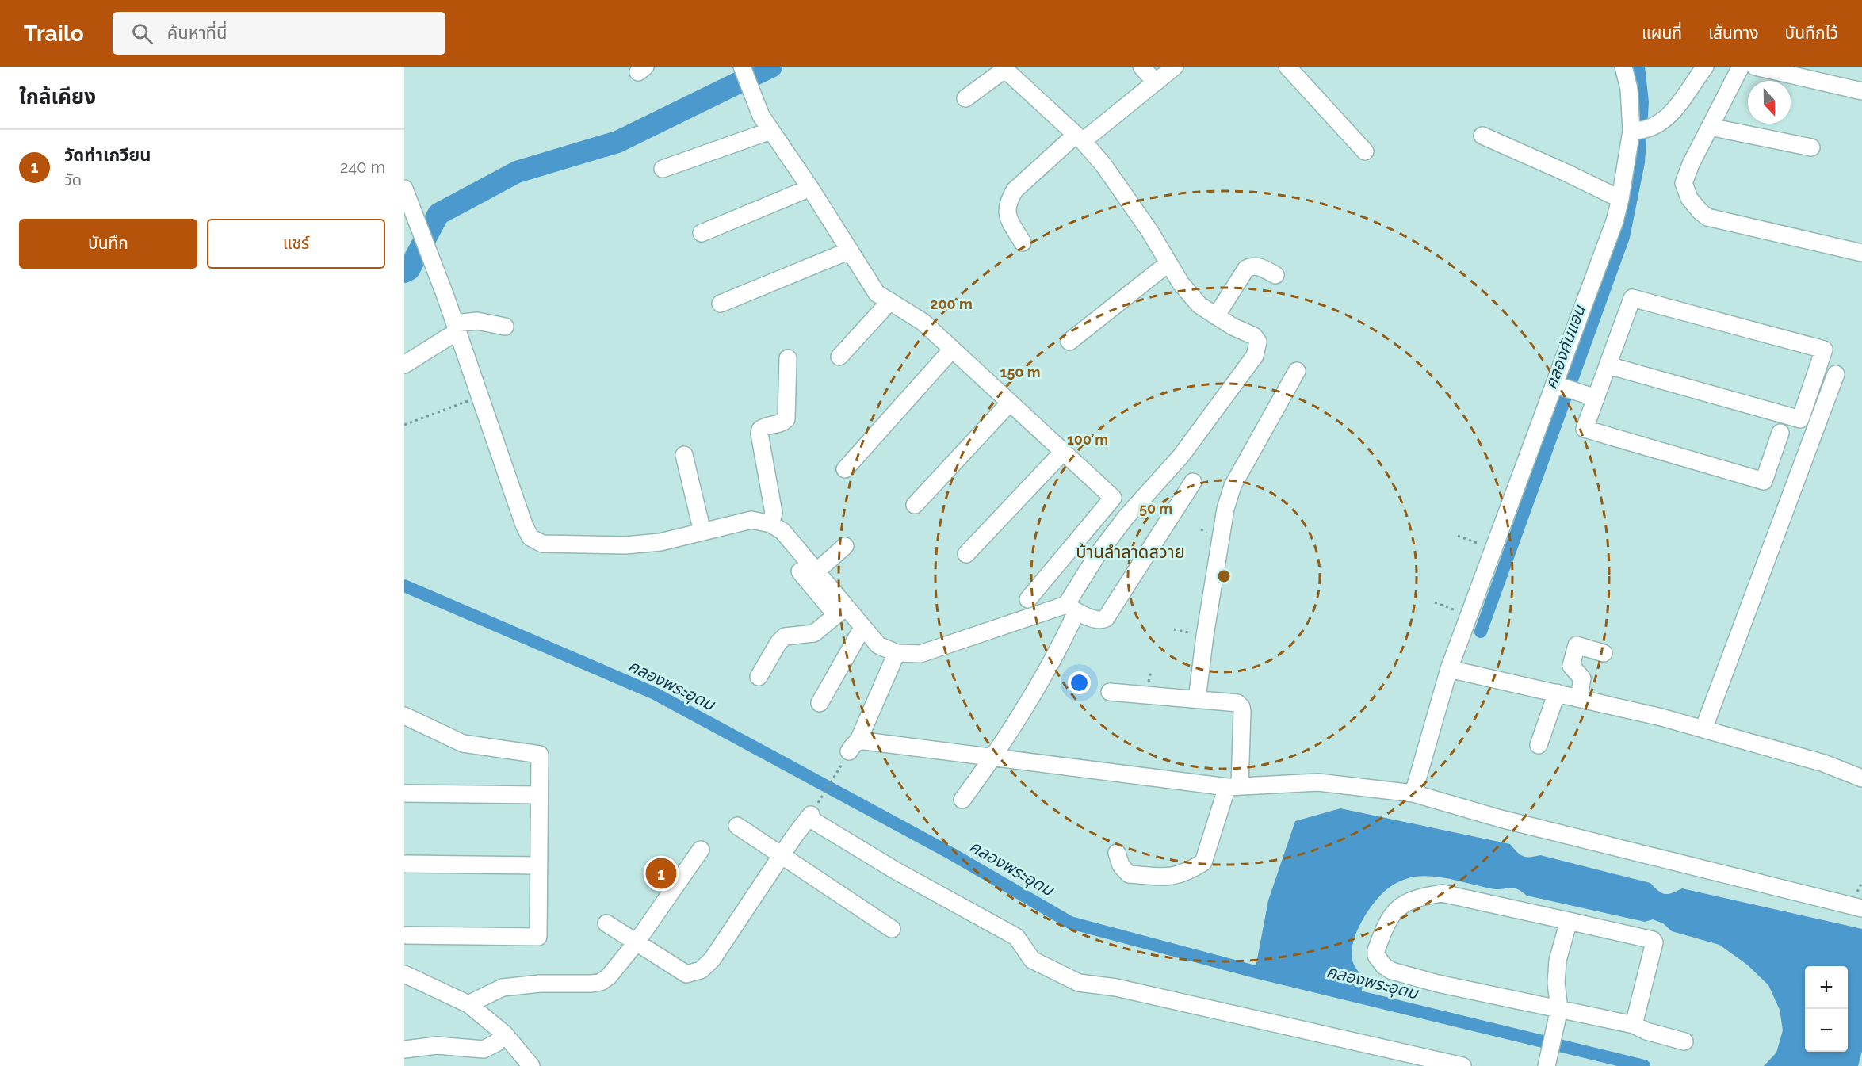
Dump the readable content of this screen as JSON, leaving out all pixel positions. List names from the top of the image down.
{
  "districts": ["บ้านลำลาดสวาย"],
  "water": ["คลองคันแอน", "คลองพระอุดม"],
  "north": "bottom",
  "page": {
    "header": "Trailo",
    "search": "ค้นหาที่นี่",
    "nav": ["แผนที่", "เส้นทาง", "บันทึกไว้"],
    "heading": "ใกล้เคียง",
    "list": [
      {
        "mark": "1",
        "name": "วัดท่าเกวียน",
        "note": "วัด",
        "value": "240 m"
      }
    ],
    "buttons": ["บันทึก", "แชร์"],
    "pins": "1",
    "map_buttons": ["+", "−"]
  },
  "rings": [
    "200 m",
    "150 m",
    "100 m",
    "50 m"
  ]
}
